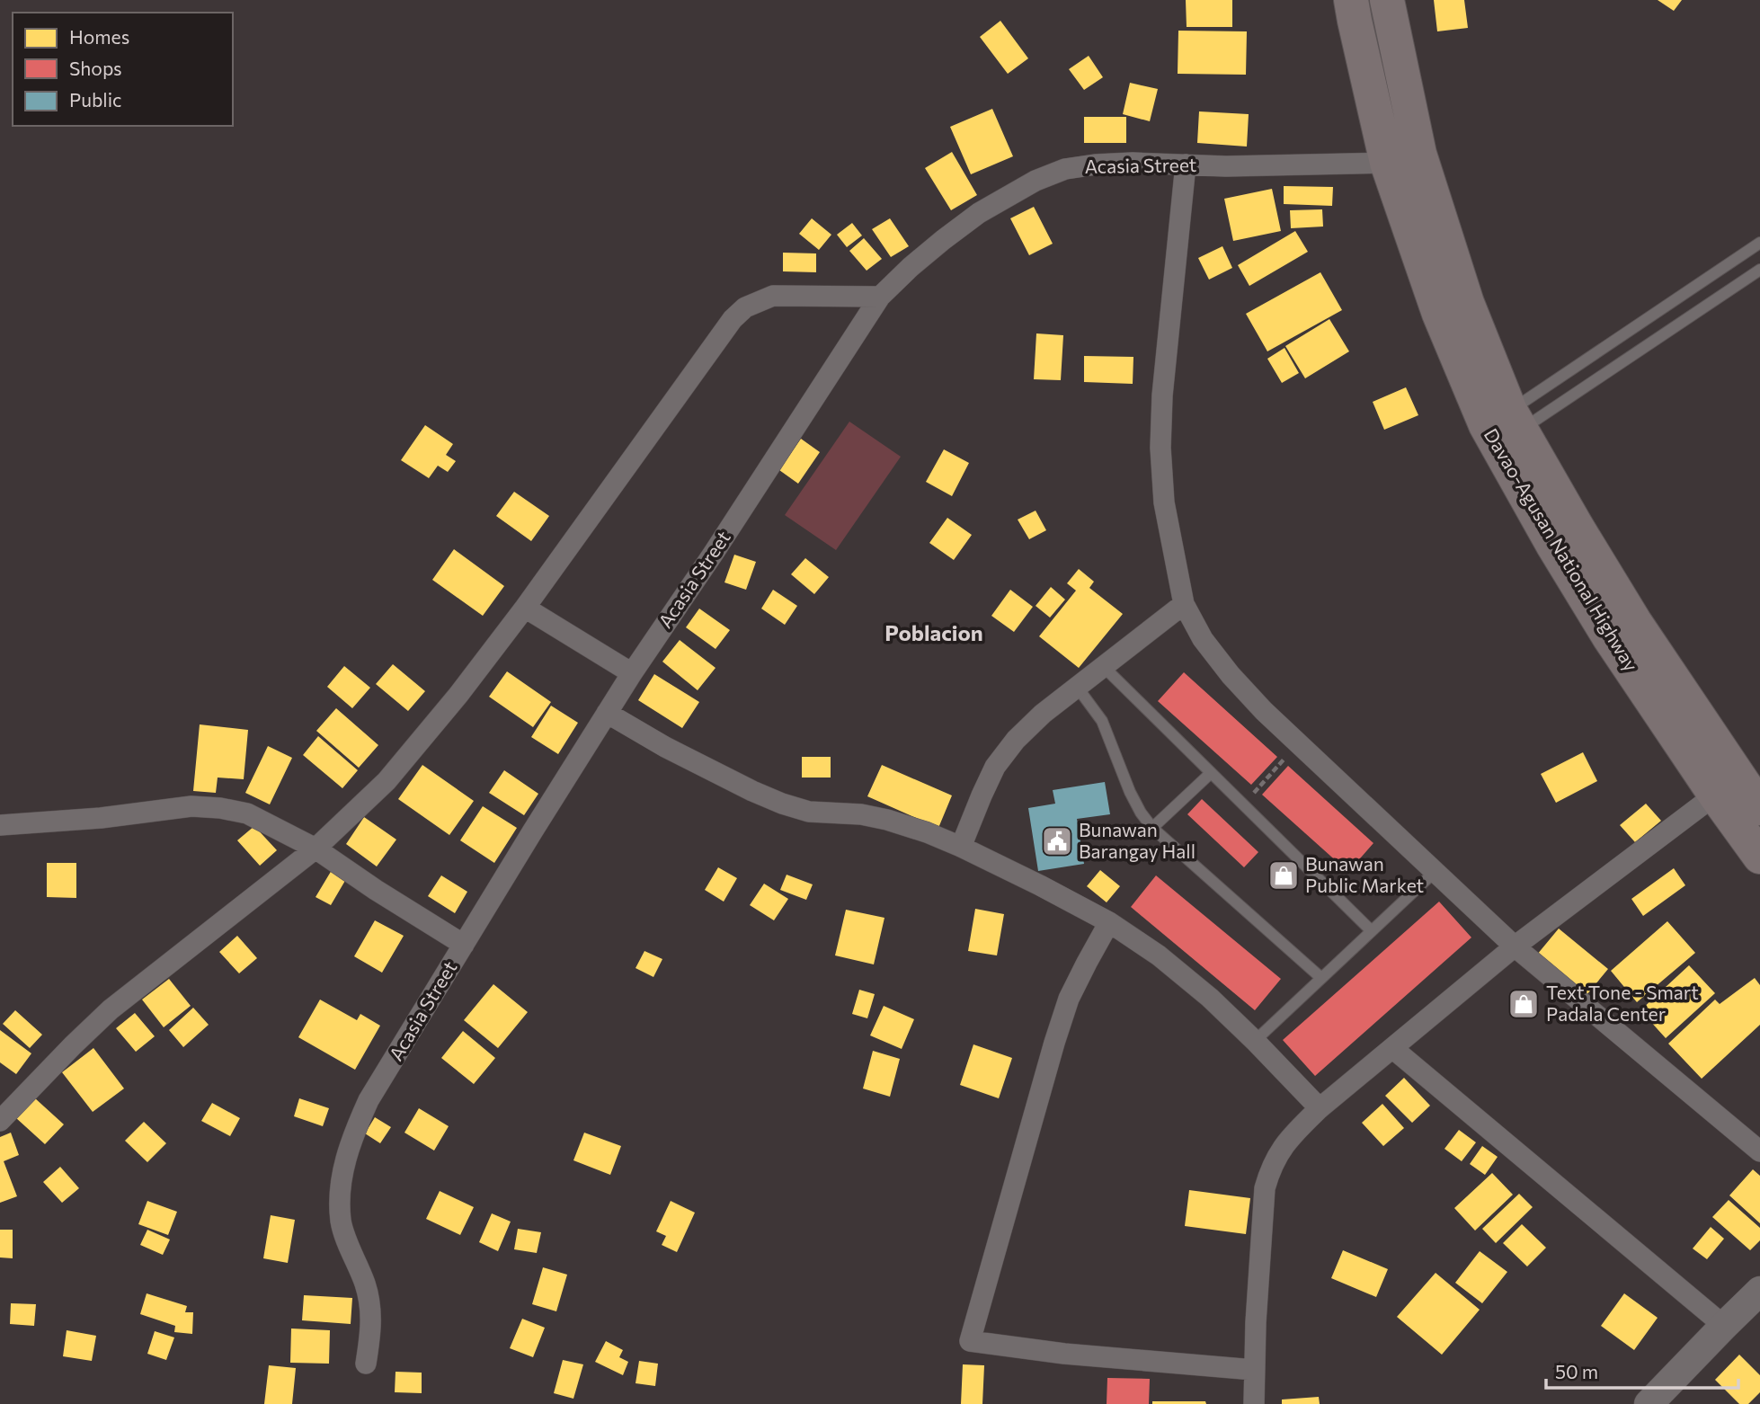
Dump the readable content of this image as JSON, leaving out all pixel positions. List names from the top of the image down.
{
  "streets": {
    "highway": ["Davao-Agusan National Highway"],
    "street": ["Acasia Street"]
  },
  "crossings": [
    ["Acasia Street", "Davao-Agusan National Highway"]
  ],
  "districts": ["Poblacion"],
  "places": {
    "public building": ["Bunawan Barangay Hall"],
    "shop": ["Bunawan Public Market", "Text Tone - Smart Padala Center"]
  },
  "legend": ["Homes", "Shops", "Public"],
  "scale_bar": "50 m"
}
